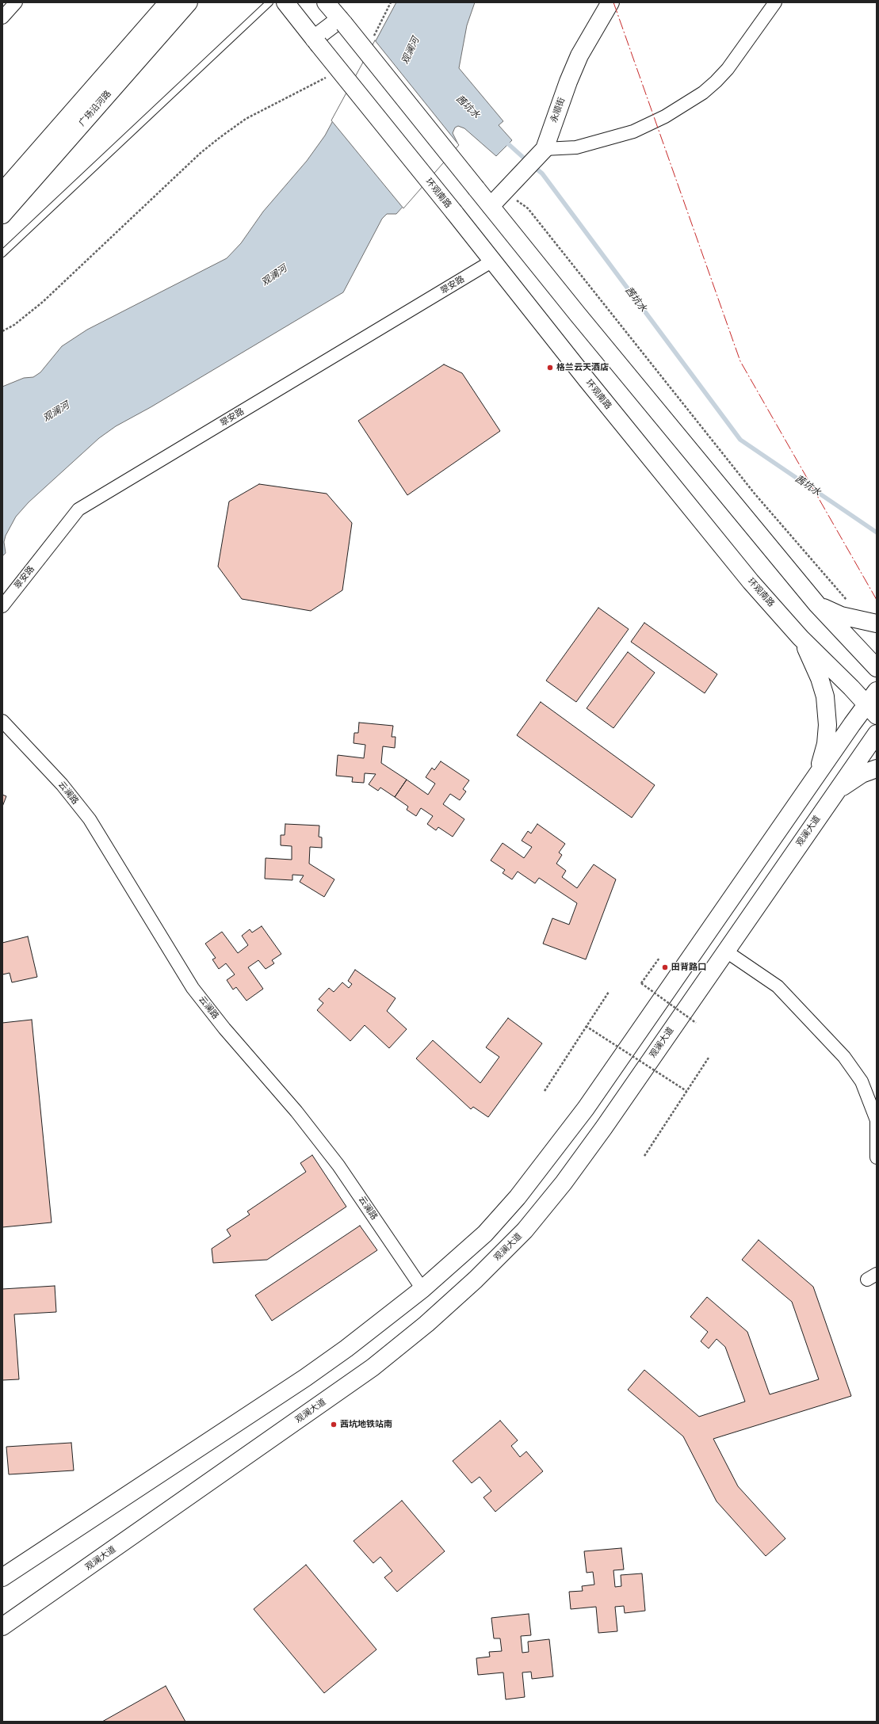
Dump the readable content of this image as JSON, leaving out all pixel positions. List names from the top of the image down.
{
  "streets": {
    "main road": [
      "广场沿河路",
      "永顺街",
      "环观南路",
      "观澜大道"
    ],
    "street": ["翠安路", "云澜路"]
  },
  "crossings": [
    ["环观南路", "翠安路"]
  ],
  "water": ["观澜河", "茜坑水"],
  "places": ["格兰云天酒店", "田背路口", "茜坑地铁站南"]
}
